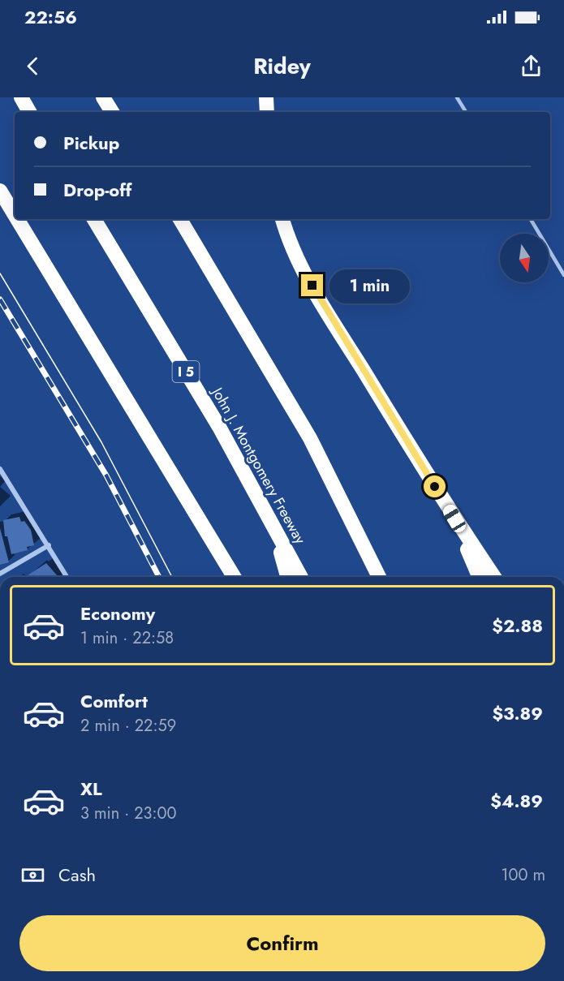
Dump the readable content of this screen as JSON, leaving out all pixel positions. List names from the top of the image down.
{
  "streets": {
    "highway": ["I 5", "John J. Montgomery Freeway"]
  },
  "north": "bottom",
  "page": {
    "status": "22:56",
    "header": "Ridey",
    "banner": ["Pickup", "Drop-off"],
    "bubble": "1 min",
    "list": [
      {
        "name": "Economy",
        "note": "1 min · 22:58",
        "value": "$2.88"
      },
      {
        "name": "Comfort",
        "note": "2 min · 22:59",
        "value": "$3.89"
      },
      {
        "name": "XL",
        "note": "3 min · 23:00",
        "value": "$4.89"
      }
    ],
    "pay": ["Cash", "100 m"],
    "buttons": "Confirm"
  }
}
